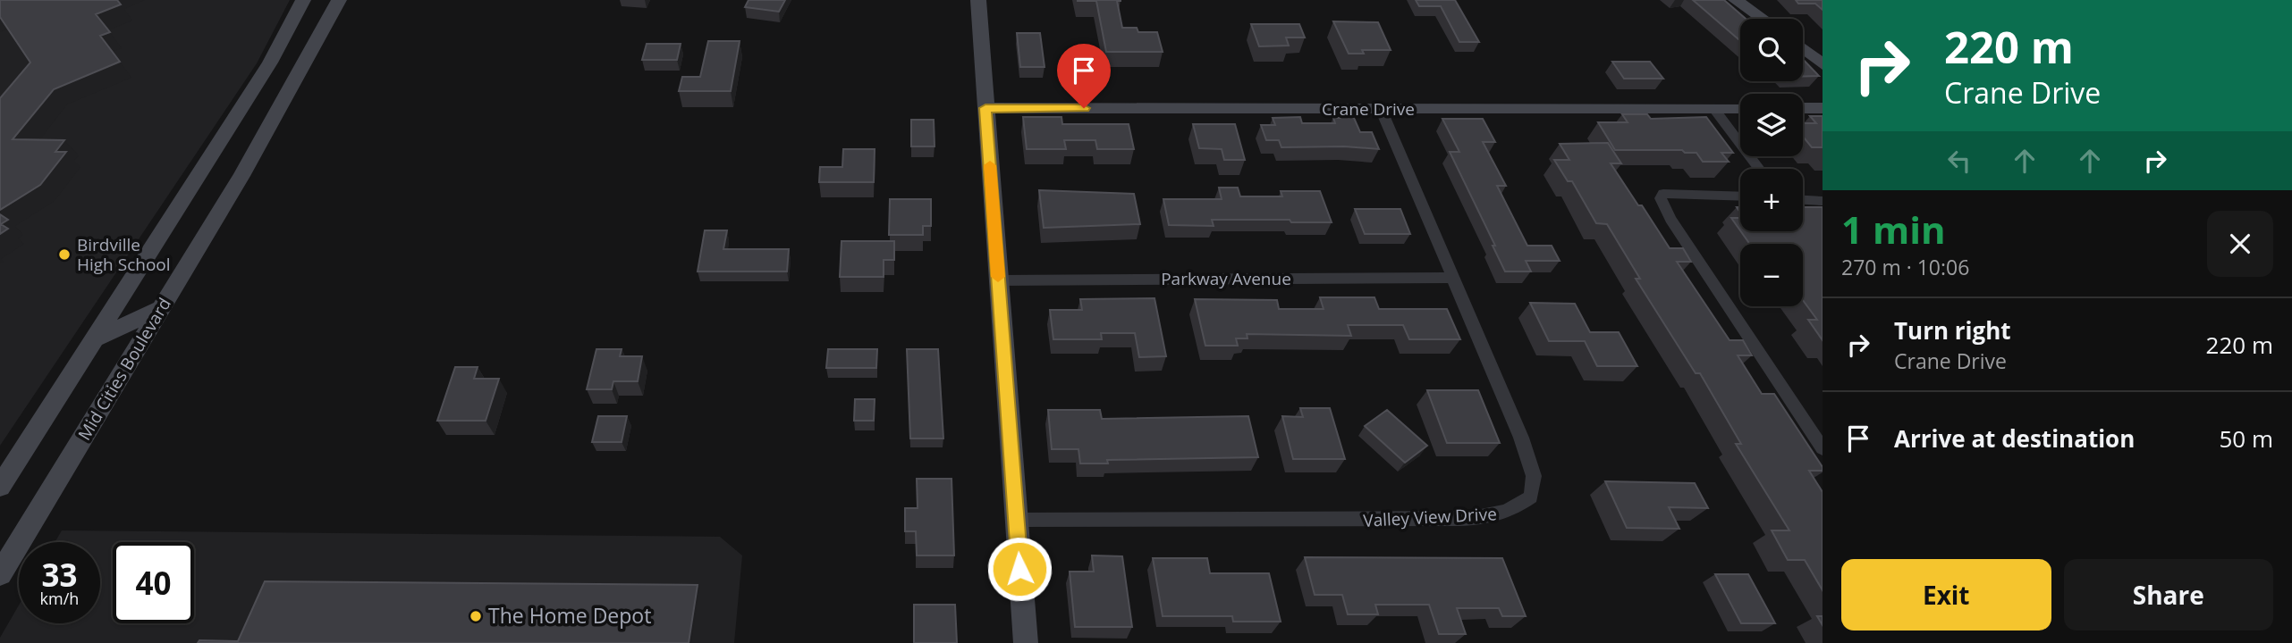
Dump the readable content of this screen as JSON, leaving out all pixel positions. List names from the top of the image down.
{
  "streets": {
    "street": [
      "Crane Drive",
      "Parkway Avenue",
      "Mid Cities Boulevard",
      "Valley View Drive"
    ]
  },
  "crossings": [
    ["Crane Drive", "Valley View Drive"],
    ["Parkway Avenue", "Valley View Drive"]
  ],
  "places": ["Birdville High School", "The Home Depot"],
  "page": {
    "turn": ["220 m", "Crane Drive"],
    "map_buttons": ["+", "−"],
    "heading": ["1 min", "270 m · 10:06"],
    "list": [
      {
        "name": "Turn right",
        "note": "Crane Drive",
        "value": "220 m"
      },
      {
        "name": "Arrive at destination",
        "value": "50 m"
      }
    ],
    "speed": "33 km/h",
    "limit": "40",
    "buttons": ["Exit", "Share"]
  }
}
